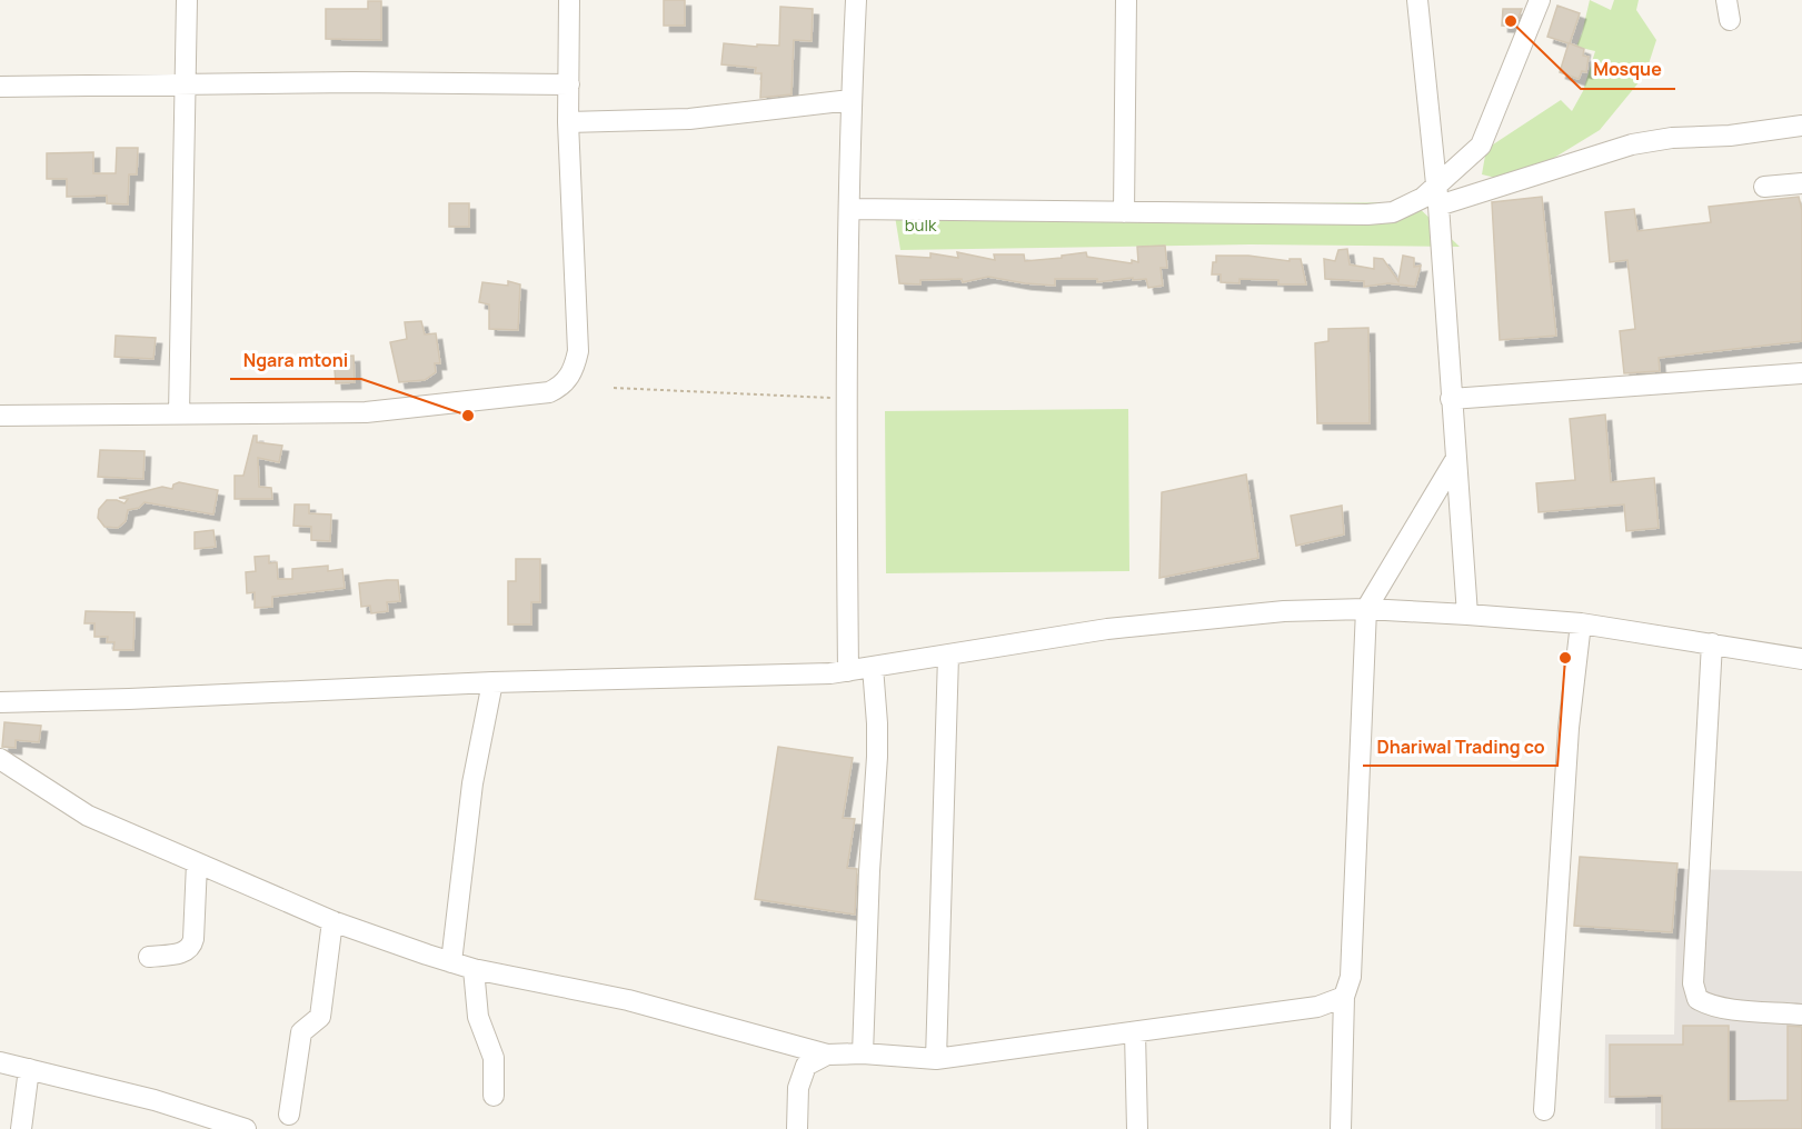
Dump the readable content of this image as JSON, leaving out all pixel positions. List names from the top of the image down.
{
  "parks": ["bulk"],
  "places": ["Mosque", "Ngara mtoni", "Dhariwal Trading co"]
}
